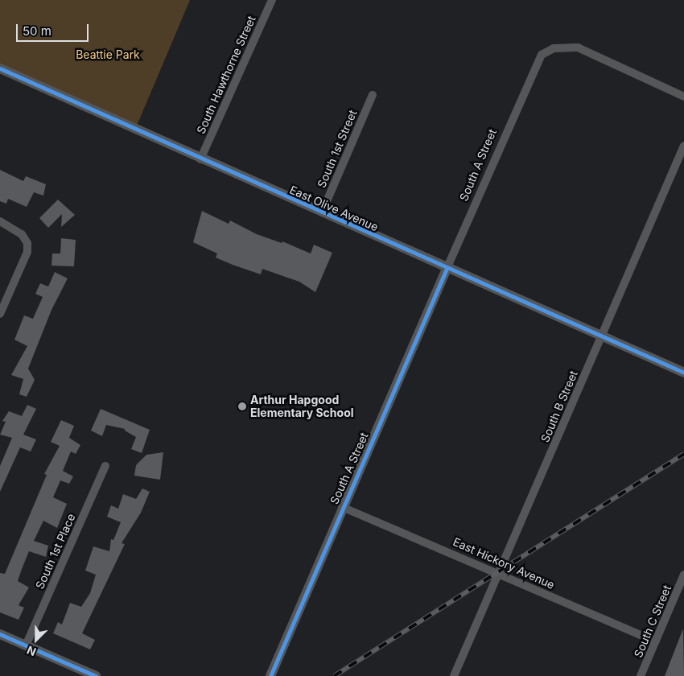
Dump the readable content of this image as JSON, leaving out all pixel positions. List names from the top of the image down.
{
  "streets": {
    "street": [
      "South Hawthorne Street",
      "South 1st Street",
      "South A Street",
      "East Olive Avenue",
      "South B Street",
      "South 1st Place",
      "East Hickory Avenue",
      "South C Street"
    ]
  },
  "crossings": [
    ["South Hawthorne Street", "East Olive Avenue"],
    ["South 1st Street", "East Olive Avenue"],
    ["South A Street", "East Olive Avenue"],
    ["South A Street", "East Hickory Avenue"],
    ["East Olive Avenue", "South B Street"],
    ["South B Street", "East Hickory Avenue"],
    ["East Hickory Avenue", "South C Street"]
  ],
  "parks": ["Beattie Park"],
  "places": ["Arthur Hapgood Elementary School"],
  "scale_bar": "50 m",
  "north": "bottom left"
}
